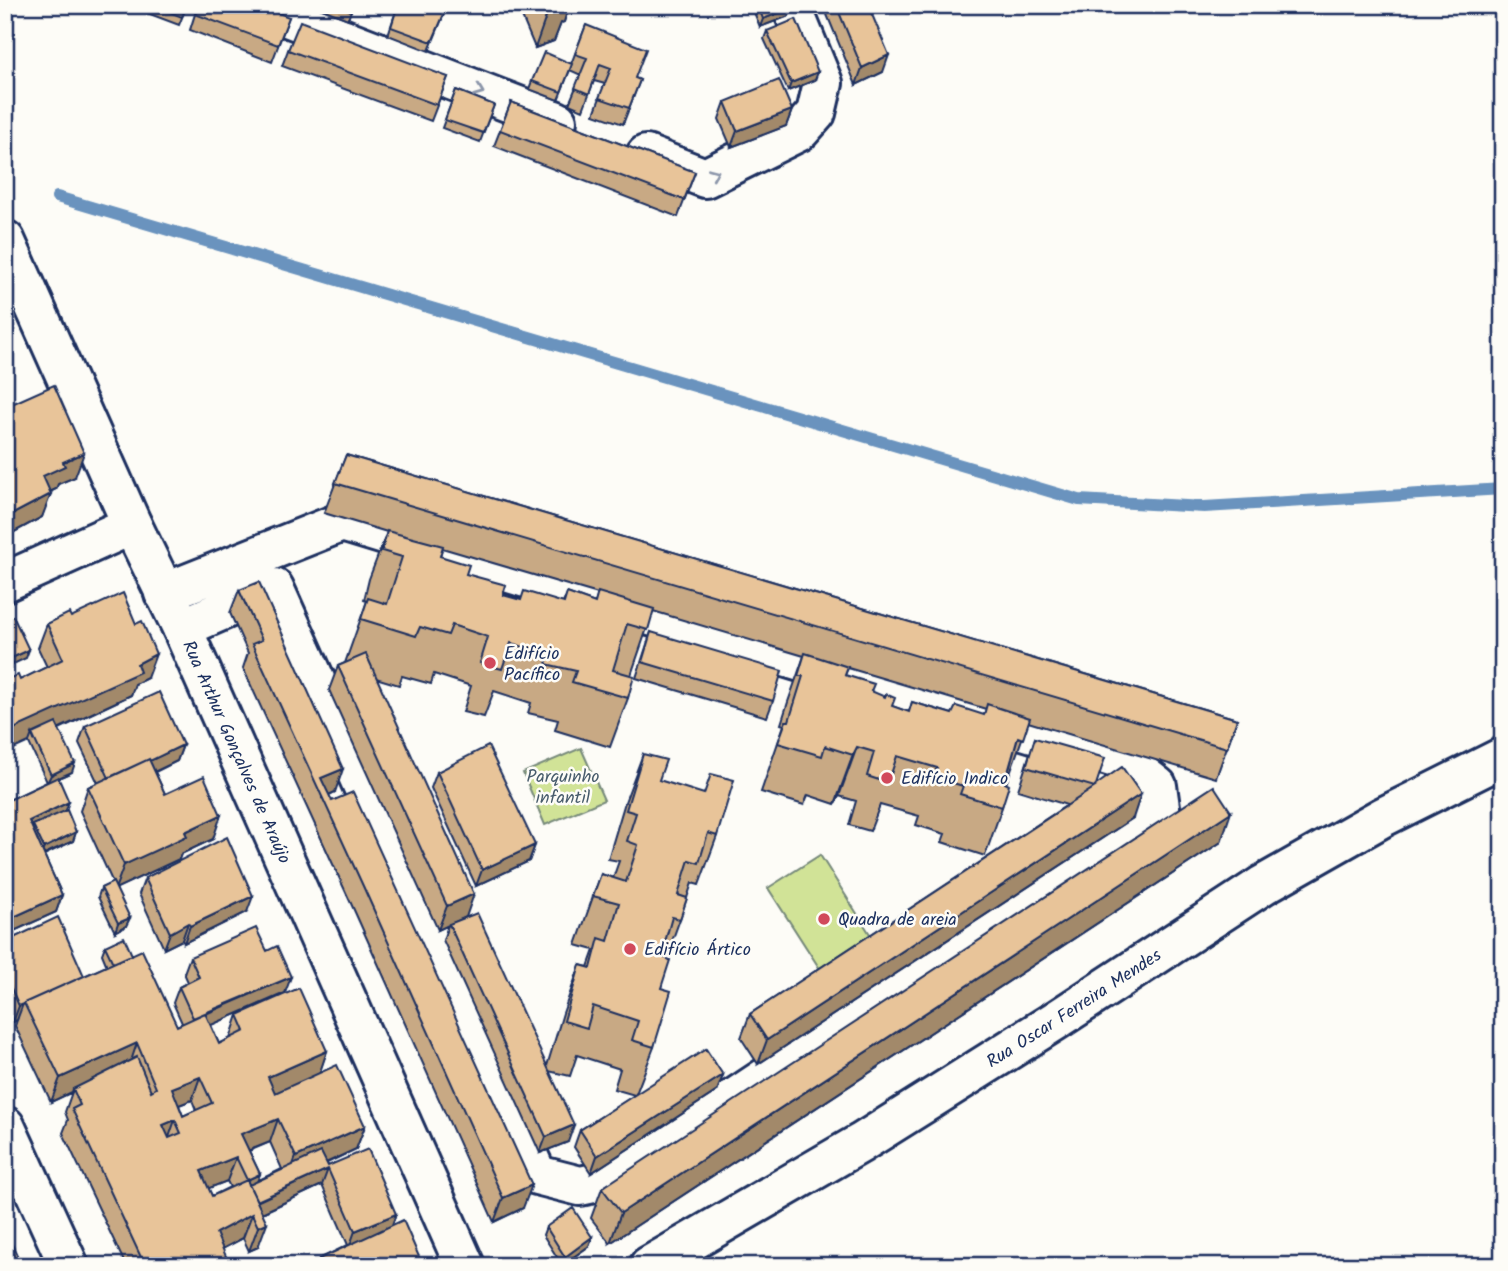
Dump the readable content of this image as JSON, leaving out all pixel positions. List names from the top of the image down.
{
  "streets": {
    "street": ["Rua Arthur Gonçalves de Araújo", "Rua Oscar Ferreira Mendes"]
  },
  "parks": ["Parquinho infantil"],
  "places": [
    "Edifício Pacífico",
    "Edifício Indico",
    "Quadra de areia",
    "Edifício Ártico"
  ]
}
